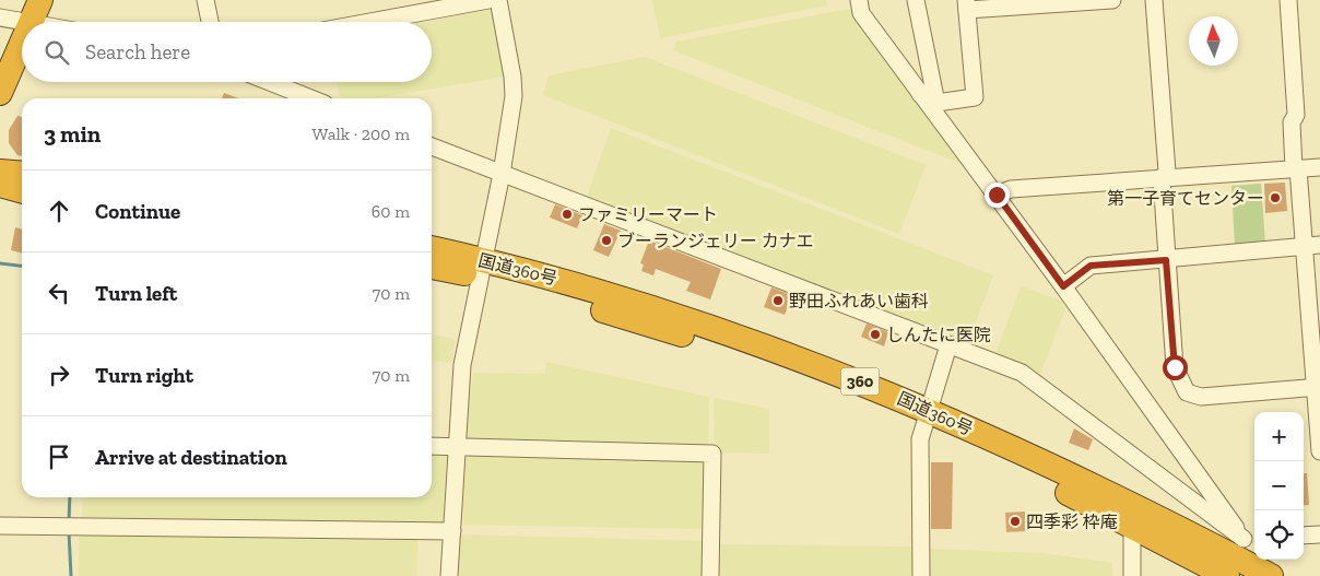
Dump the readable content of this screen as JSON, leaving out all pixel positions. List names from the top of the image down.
{
  "streets": {
    "highway": ["国道360号", "360"]
  },
  "places": [
    "第一子育てセンター",
    "ファミリーマート",
    "ブーランジェリー カナエ",
    "野田ふれあい歯科",
    "しんたに医院",
    "四季彩 枠庵"
  ],
  "north": "top",
  "page": {
    "search": "Search here",
    "heading": ["3 min", "Walk · 200 m"],
    "list": [
      ["Continue", "60 m"],
      ["Turn left", "70 m"],
      ["Turn right", "70 m"],
      "Arrive at destination"
    ],
    "map_buttons": ["+", "−"]
  }
}
